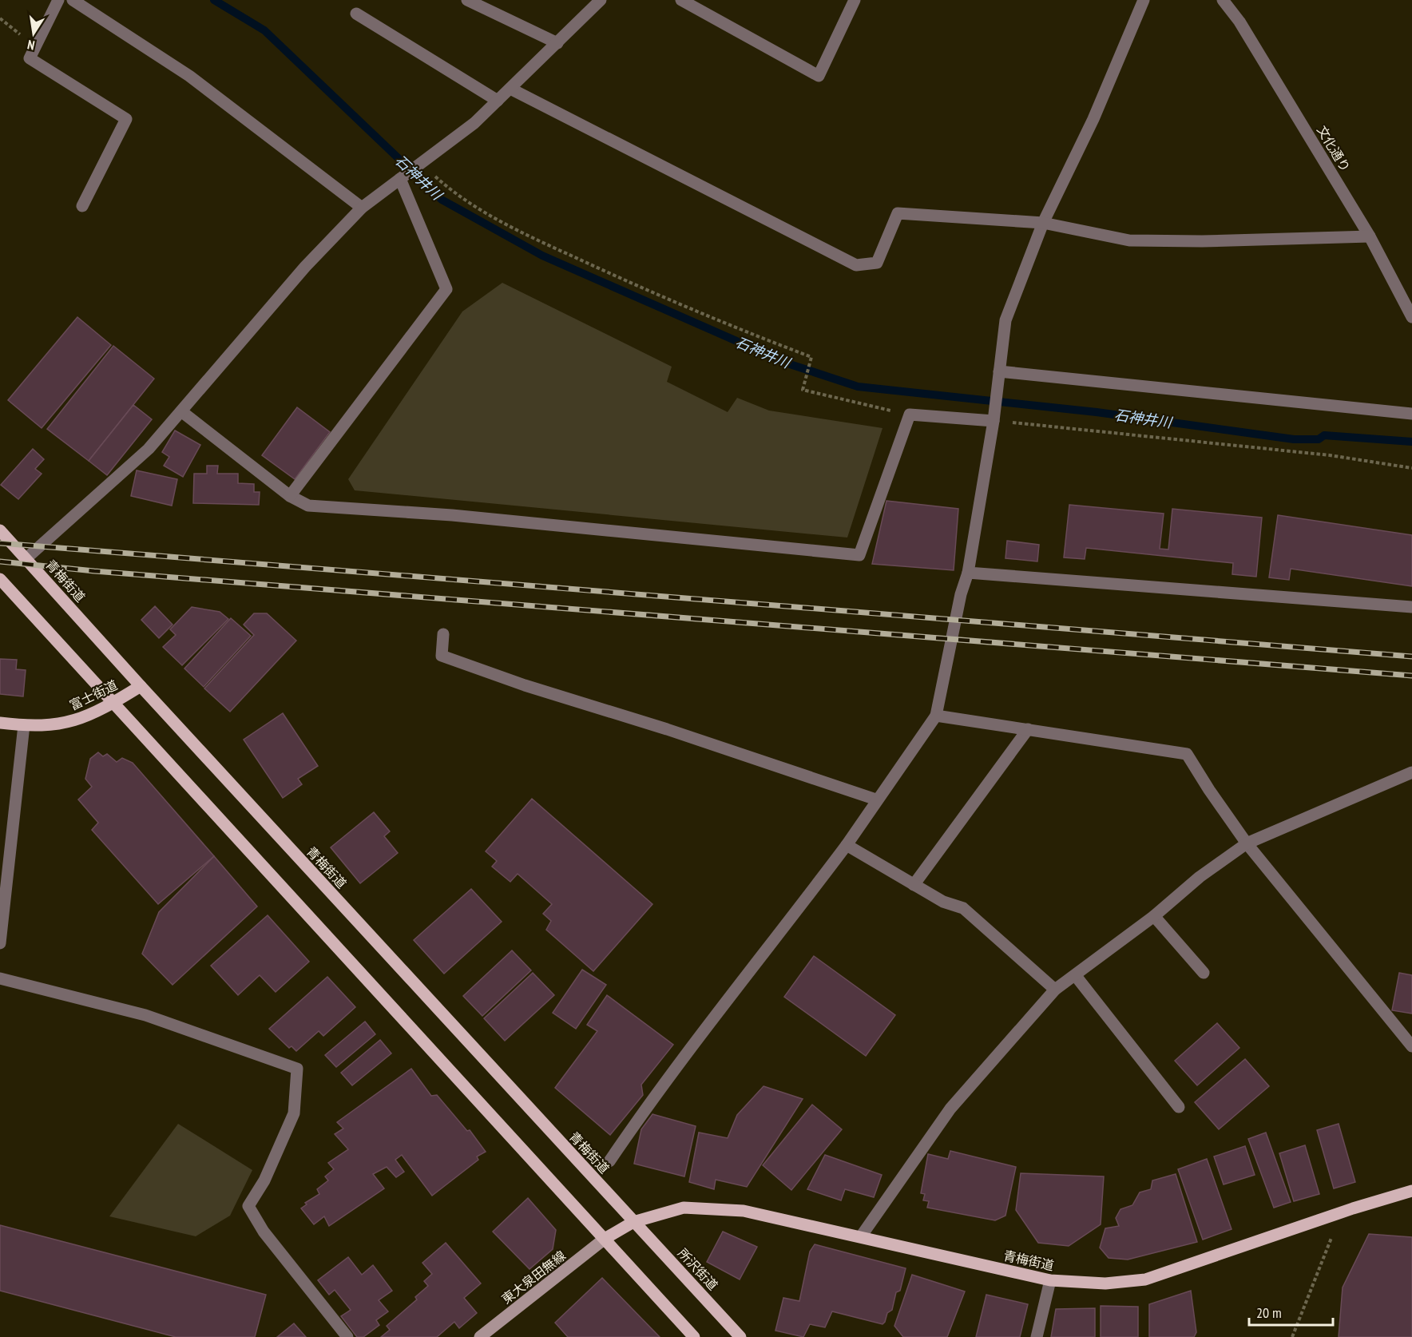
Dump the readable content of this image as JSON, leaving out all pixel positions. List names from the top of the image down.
{
  "streets": {
    "main road": [
      "青梅街道",
      "富士街道",
      "所沢街道",
      "東大泉田無線"
    ],
    "street": ["文化通り"]
  },
  "crossings": [
    ["青梅街道", "富士街道"],
    ["青梅街道", "所沢街道"],
    ["青梅街道", "東大泉田無線"]
  ],
  "water": ["石神井川"],
  "scale_bar": "20 m",
  "north": "bottom"
}
